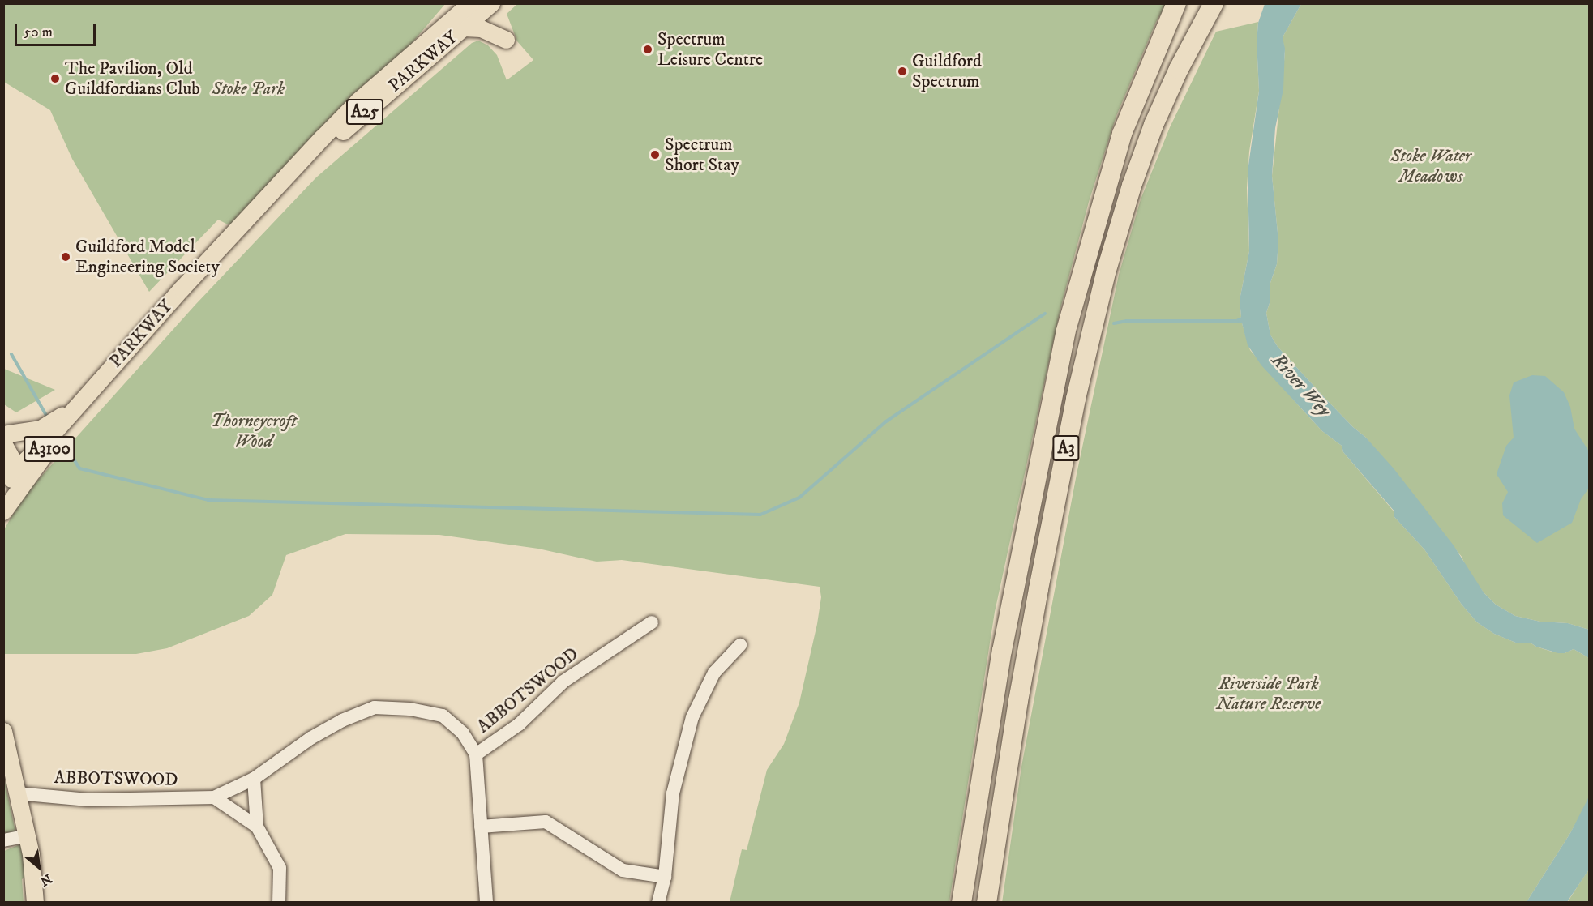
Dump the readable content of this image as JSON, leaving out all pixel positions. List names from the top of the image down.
{
  "streets": {
    "highway": ["A3"],
    "main road": ["PARKWAY", "A25", "A3100"],
    "street": ["ABBOTSWOOD"]
  },
  "crossings": [
    ["PARKWAY", "A25"],
    ["PARKWAY", "A3100"],
    ["A25", "A3100"]
  ],
  "water": ["River Wey"],
  "parks": [
    "Stoke Park",
    "Stoke Water Meadows",
    "Thorneycroft Wood",
    "Riverside Park Nature Reserve"
  ],
  "places": [
    "Spectrum Leisure Centre",
    "Guildford Spectrum",
    "The Pavilion, Old Guildfordians Club",
    "Spectrum Short Stay",
    "Guildford Model Engineering Society"
  ],
  "scale_bar": "50 m",
  "north": "bottom right"
}
